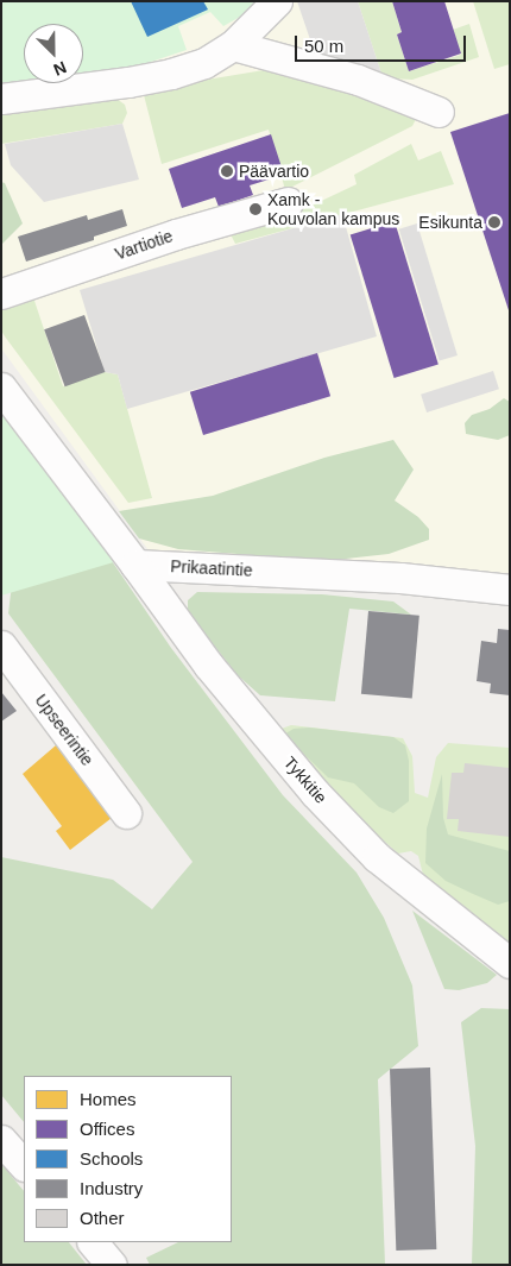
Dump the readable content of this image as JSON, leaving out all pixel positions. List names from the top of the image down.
{
  "streets": {
    "street": [
      "Vartiotie",
      "Prikaatintie",
      "Upseerintie",
      "Tykkitie"
    ]
  },
  "crossings": [
    ["Prikaatintie", "Tykkitie"]
  ],
  "places": ["Päävartio", "Xamk - Kouvolan kampus", "Esikunta"],
  "legend": [
    "Homes",
    "Offices",
    "Schools",
    "Industry",
    "Other"
  ],
  "scale_bar": "50 m",
  "north": "bottom right"
}
